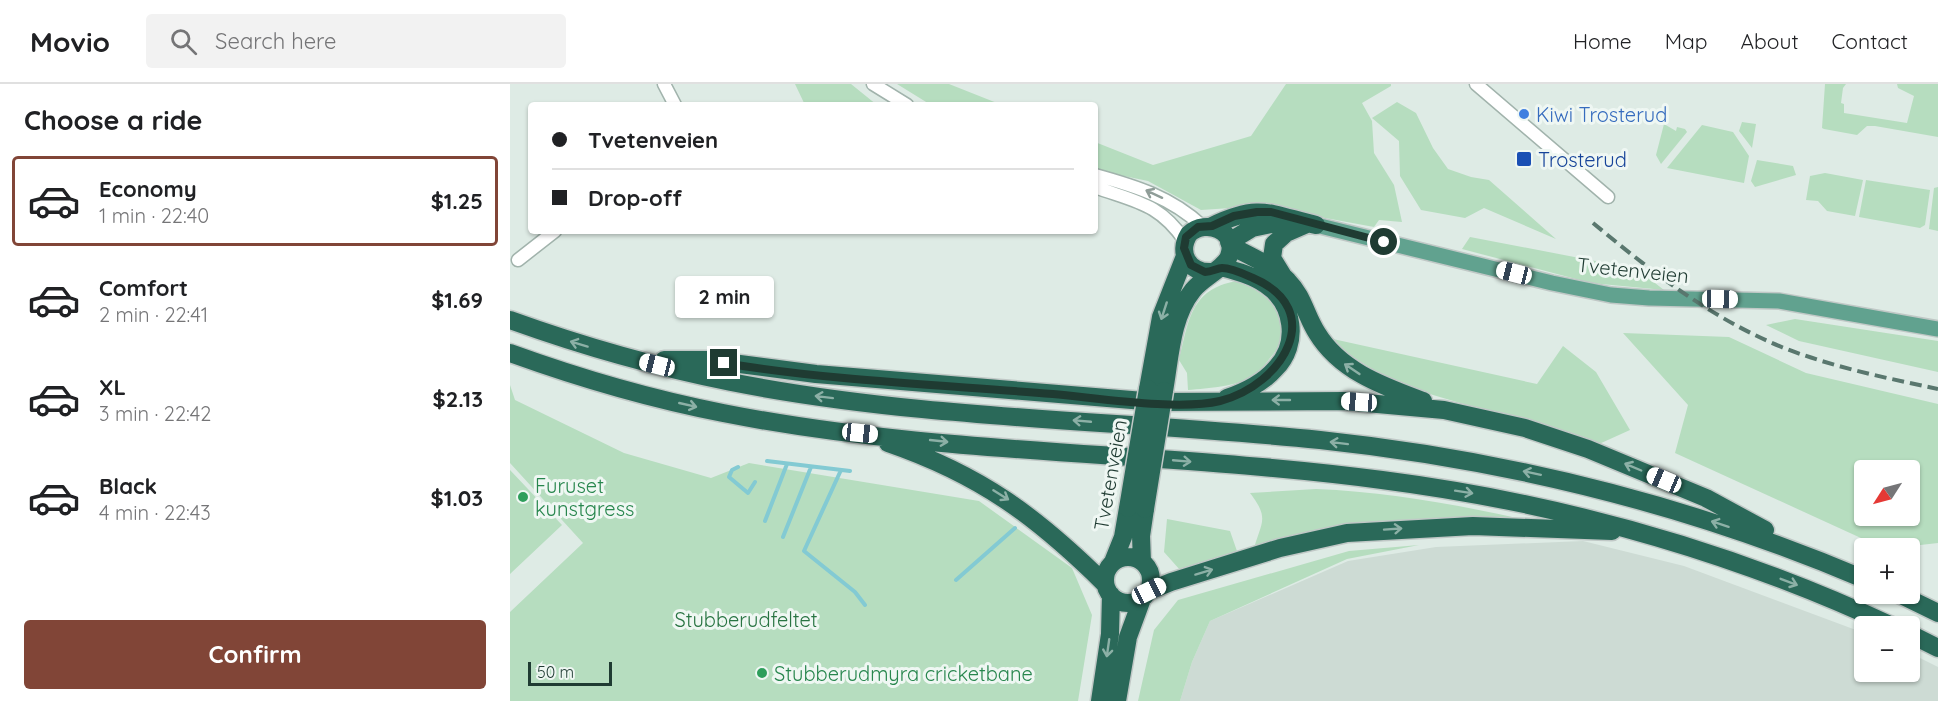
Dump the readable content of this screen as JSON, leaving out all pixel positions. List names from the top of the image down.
{
  "streets": {
    "highway": ["Tvetenveien"]
  },
  "parks": ["Stubberudfeltet"],
  "places": {
    "other": ["Kiwi Trosterud", "Furuset kunstgress", "Stubberudmyra cricketbane"],
    "transit": ["Trosterud"]
  },
  "scale_bar": "50 m",
  "north": "bottom left",
  "page": {
    "header": "Movio",
    "search": "Search here",
    "nav": [
      "Home",
      "Map",
      "About",
      "Contact"
    ],
    "heading": "Choose a ride",
    "banner": ["Tvetenveien", "Drop-off"],
    "list": [
      {
        "name": "Economy",
        "note": "1 min · 22:40",
        "value": "$1.25"
      },
      {
        "name": "Comfort",
        "note": "2 min · 22:41",
        "value": "$1.69"
      },
      {
        "name": "XL",
        "note": "3 min · 22:42",
        "value": "$2.13"
      },
      {
        "name": "Black",
        "note": "4 min · 22:43",
        "value": "$1.03"
      }
    ],
    "bubble": "2 min",
    "map_buttons": ["+", "−"],
    "buttons": "Confirm",
    "scale": "50 m"
  }
}
